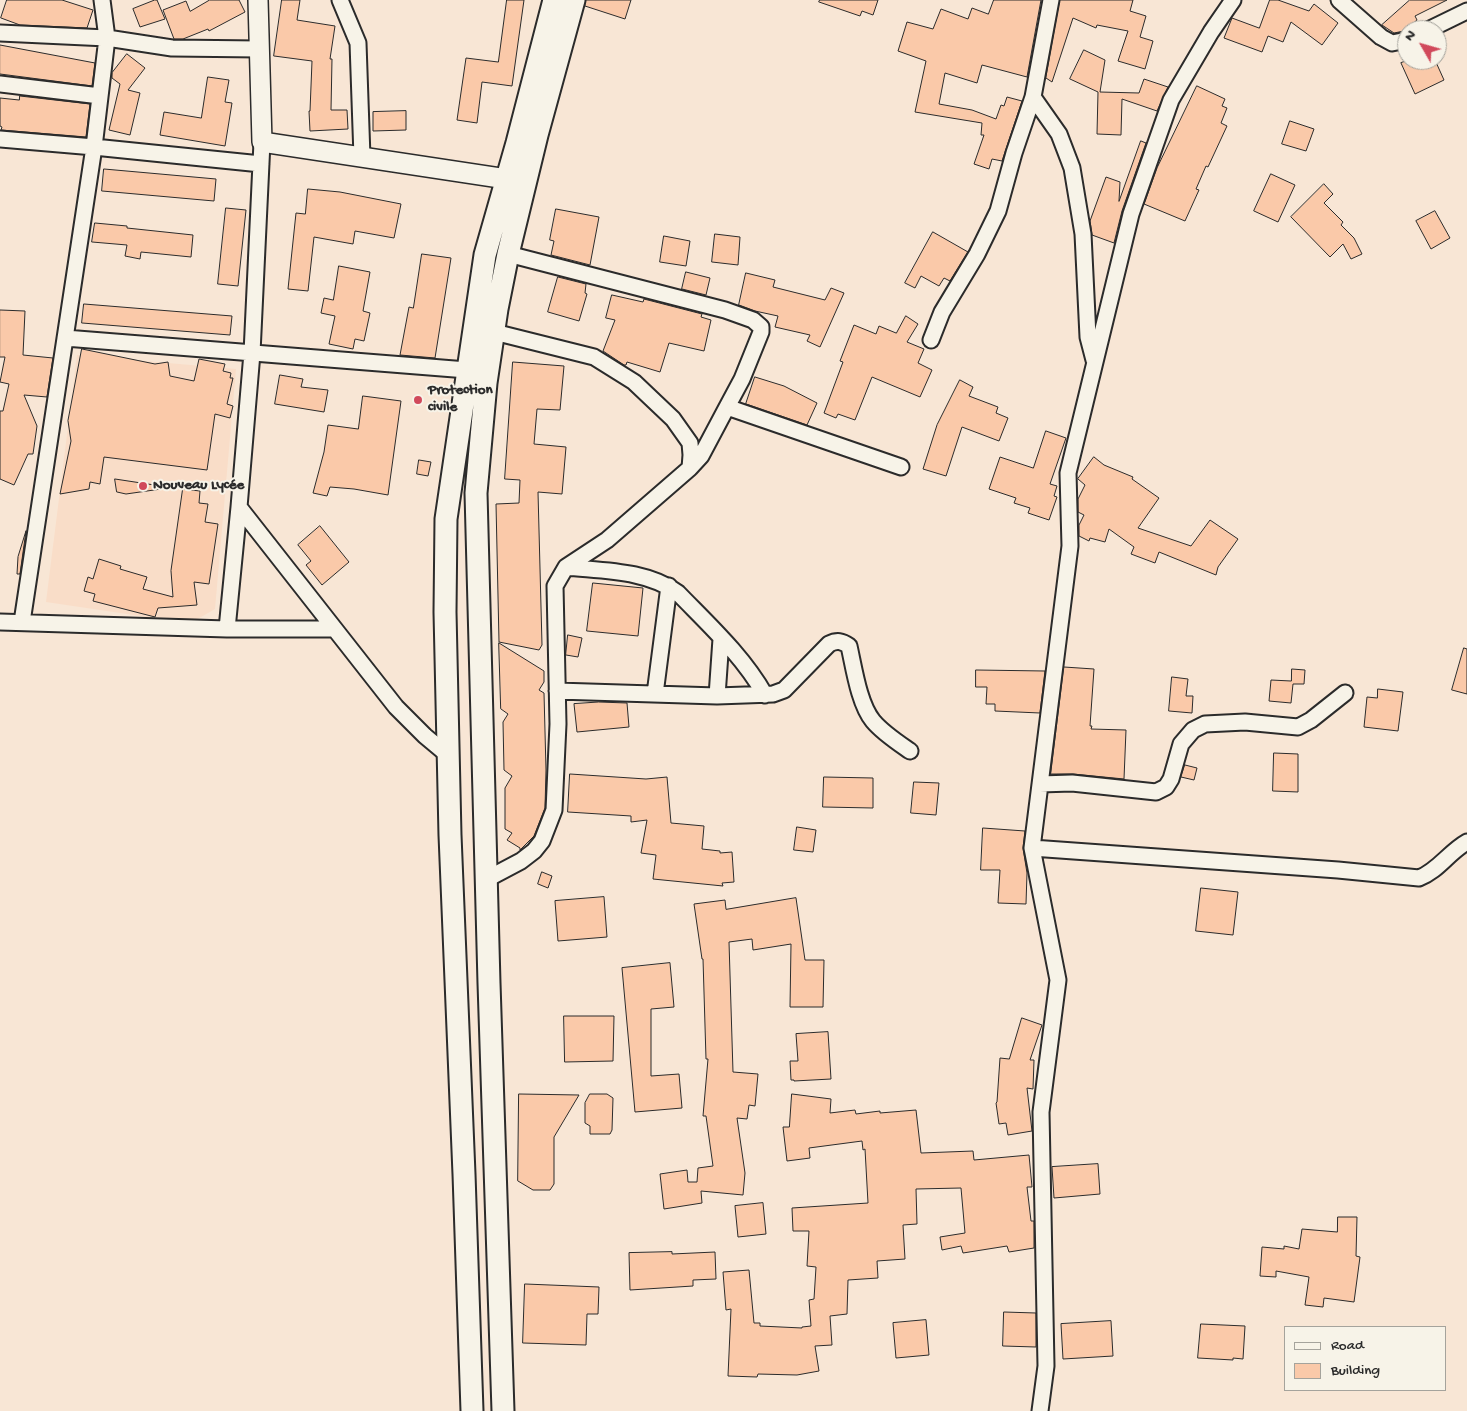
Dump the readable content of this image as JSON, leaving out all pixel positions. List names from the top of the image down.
{
  "places": ["Protection civile", "Nouveau Lycée"],
  "legend": ["Road", "Building"],
  "north": "top left"
}
